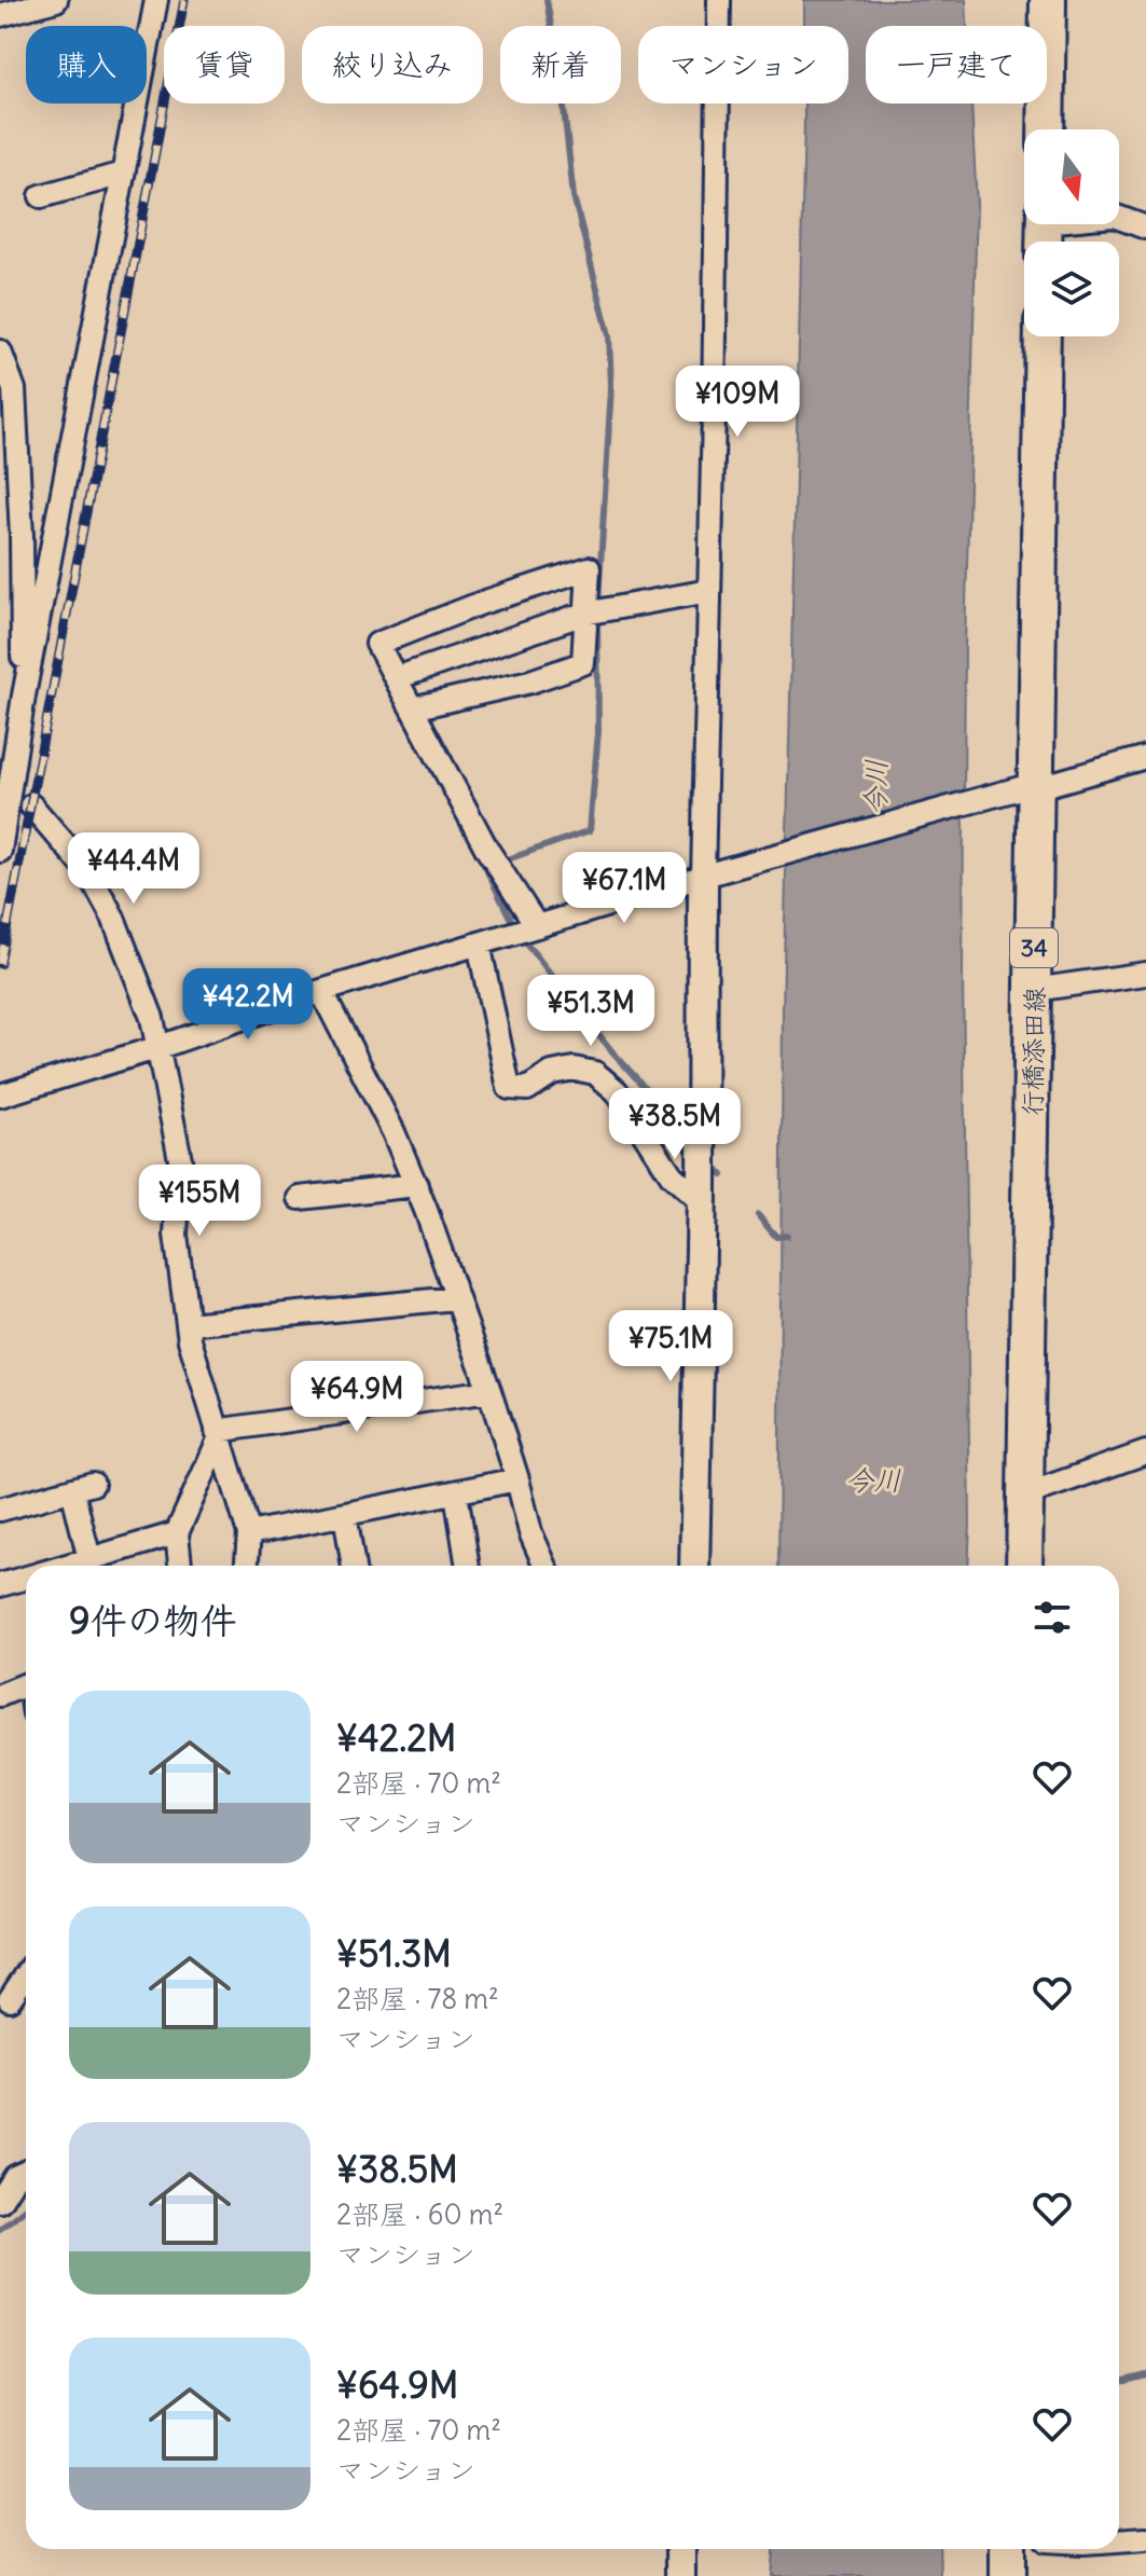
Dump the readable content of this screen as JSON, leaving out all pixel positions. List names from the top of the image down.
{
  "streets": {
    "main road": ["34", "行橋添田線"]
  },
  "water": ["今川"],
  "north": "bottom",
  "page": {
    "chip": [
      "購入",
      "賃貸",
      "絞り込み",
      "新着",
      "マンション",
      "一戸建て"
    ],
    "price": [
      "¥109M",
      "¥44.4M",
      "¥67.1M",
      "¥42.2M",
      "¥51.3M",
      "¥38.5M",
      "¥155M",
      "¥75.1M",
      "¥64.9M"
    ],
    "heading": "9件の物件",
    "list": [
      {
        "name": "¥42.2M",
        "note": "2部屋 · 70 m² · マンション"
      },
      {
        "name": "¥51.3M",
        "note": "2部屋 · 78 m² · マンション"
      },
      {
        "name": "¥38.5M",
        "note": "2部屋 · 60 m² · マンション"
      },
      {
        "name": "¥64.9M",
        "note": "2部屋 · 70 m² · マンション"
      }
    ]
  }
}
